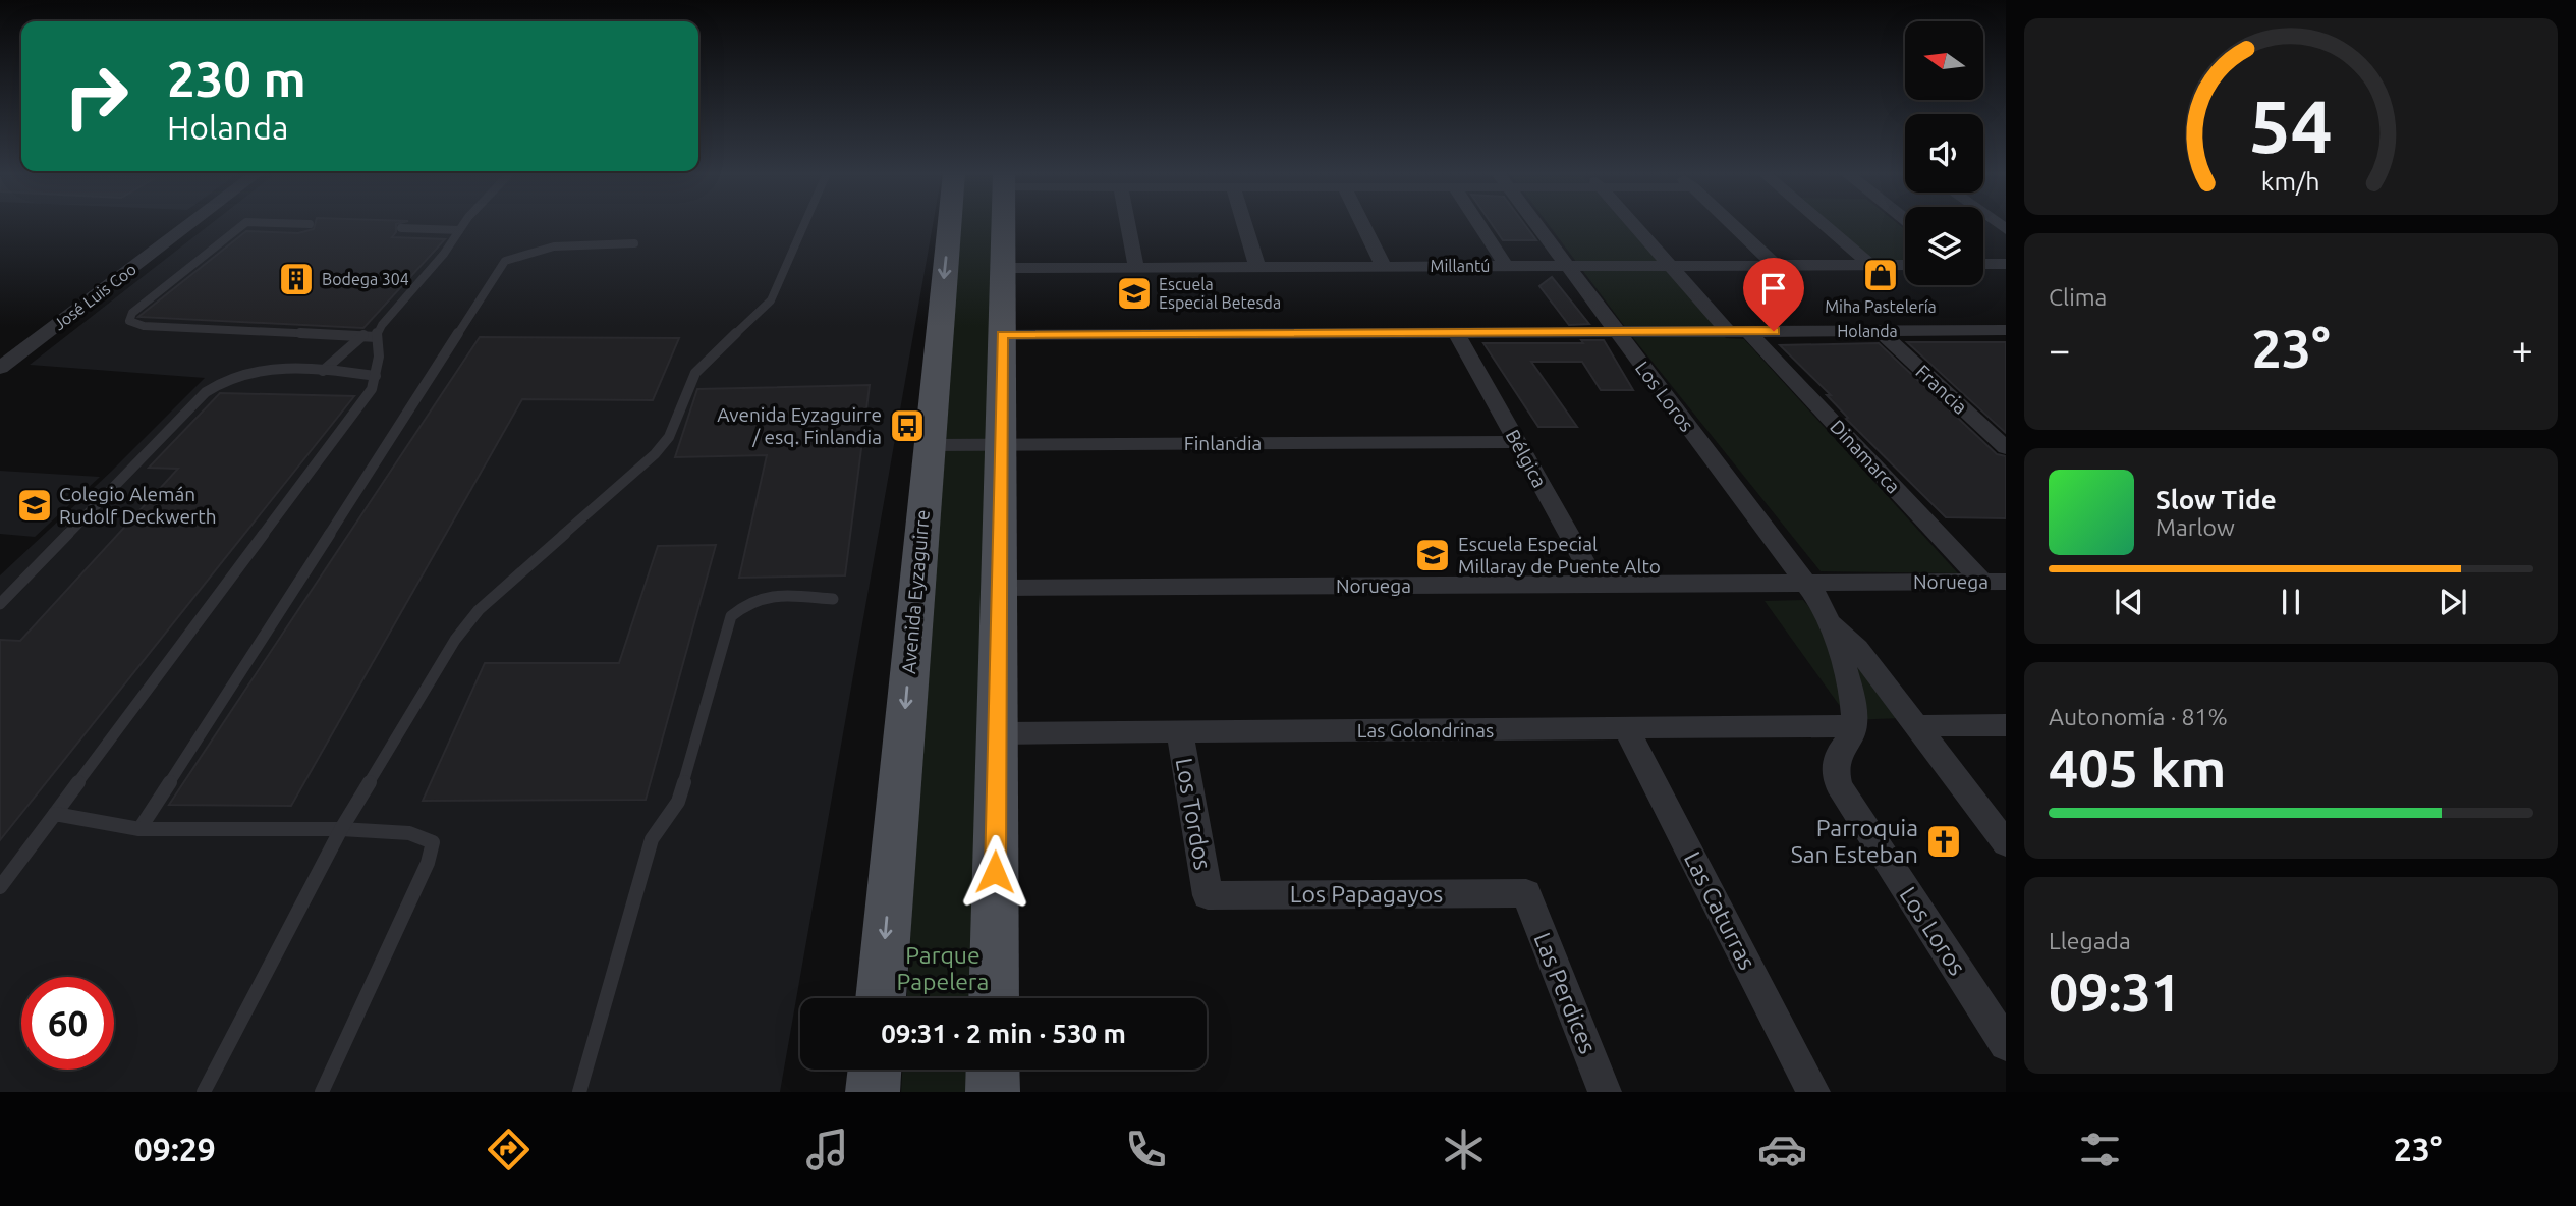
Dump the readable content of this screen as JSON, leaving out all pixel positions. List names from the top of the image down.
{
  "streets": {
    "main road": ["Avenida Eyzaguirre"],
    "street": [
      "Millantú",
      "José Luis Coo",
      "Holanda",
      "Francia",
      "Los Loros",
      "Finlandia",
      "Dinamarca",
      "Bélgica",
      "Noruega",
      "Las Golondrinas",
      "Los Tordos",
      "Los Papagayos",
      "Las Caturras",
      "Las Perdices"
    ]
  },
  "crossings": [
    ["Millantú", "Los Loros"],
    ["Millantú", "Dinamarca"],
    ["Holanda", "Francia"],
    ["Holanda", "Los Loros"],
    ["Holanda", "Dinamarca"],
    ["Holanda", "Bélgica"],
    ["Los Loros", "Noruega"],
    ["Los Loros", "Las Golondrinas"],
    ["Finlandia", "Bélgica"],
    ["Finlandia", "Avenida Eyzaguirre"],
    ["Dinamarca", "Noruega"],
    ["Bélgica", "Noruega"],
    ["Las Golondrinas", "Los Tordos"],
    ["Las Golondrinas", "Las Caturras"],
    ["Los Tordos", "Los Papagayos"],
    ["Los Papagayos", "Las Perdices"]
  ],
  "parks": ["Parque Papelera"],
  "places": {
    "shop": ["Miha Pastelería"],
    "building": ["Bodega 304"],
    "school or university": ["Escuela Especial Betesda", "Colegio Alemán Rudolf Deckwerth", "Escuela Especial Millaray de Puente Alto"],
    "bus stop": ["Avenida Eyzaguirre / esq. Finlandia"],
    "church": ["Parroquia San Esteban"]
  },
  "north": "left",
  "page": {
    "turn": ["230 m", "Holanda"],
    "tile": [
      "Clima",
      ["Autonomía · 81%", "405 km"],
      ["Llegada", "09:31"]
    ],
    "heat": ["−", "23°", "+"],
    "song": ["Slow Tide", "Marlow"],
    "limit": "60",
    "trip": "09:31 · 2 min · 530 m",
    "tabs": ["09:29", "23°"],
    "gauge": ["54", "km/h"]
  }
}
